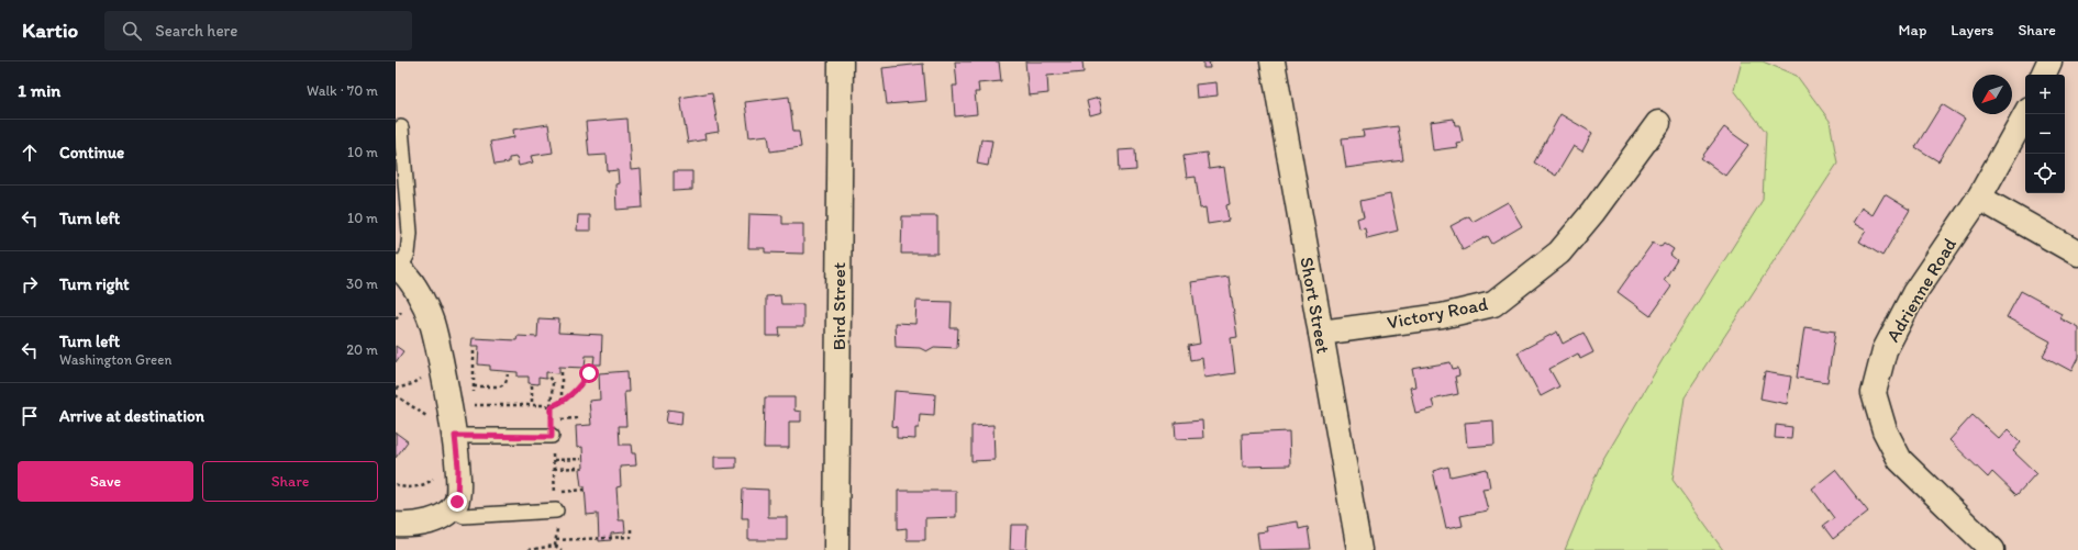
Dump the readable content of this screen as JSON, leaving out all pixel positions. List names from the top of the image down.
{
  "streets": {
    "street": [
      "Adrienne Road",
      "Short Street",
      "Bird Street",
      "Victory Road"
    ]
  },
  "crossings": [
    ["Short Street", "Victory Road"]
  ],
  "north": "bottom left",
  "page": {
    "header": "Kartio",
    "search": "Search here",
    "nav": ["Map", "Layers", "Share"],
    "heading": ["1 min", "Walk · 70 m"],
    "map_buttons": ["+", "−"],
    "list": [
      ["Continue", "10 m"],
      ["Turn left", "10 m"],
      ["Turn right", "30 m"],
      ["Turn left", "Washington Green", "20 m"],
      "Arrive at destination"
    ],
    "buttons": ["Save", "Share"]
  }
}
